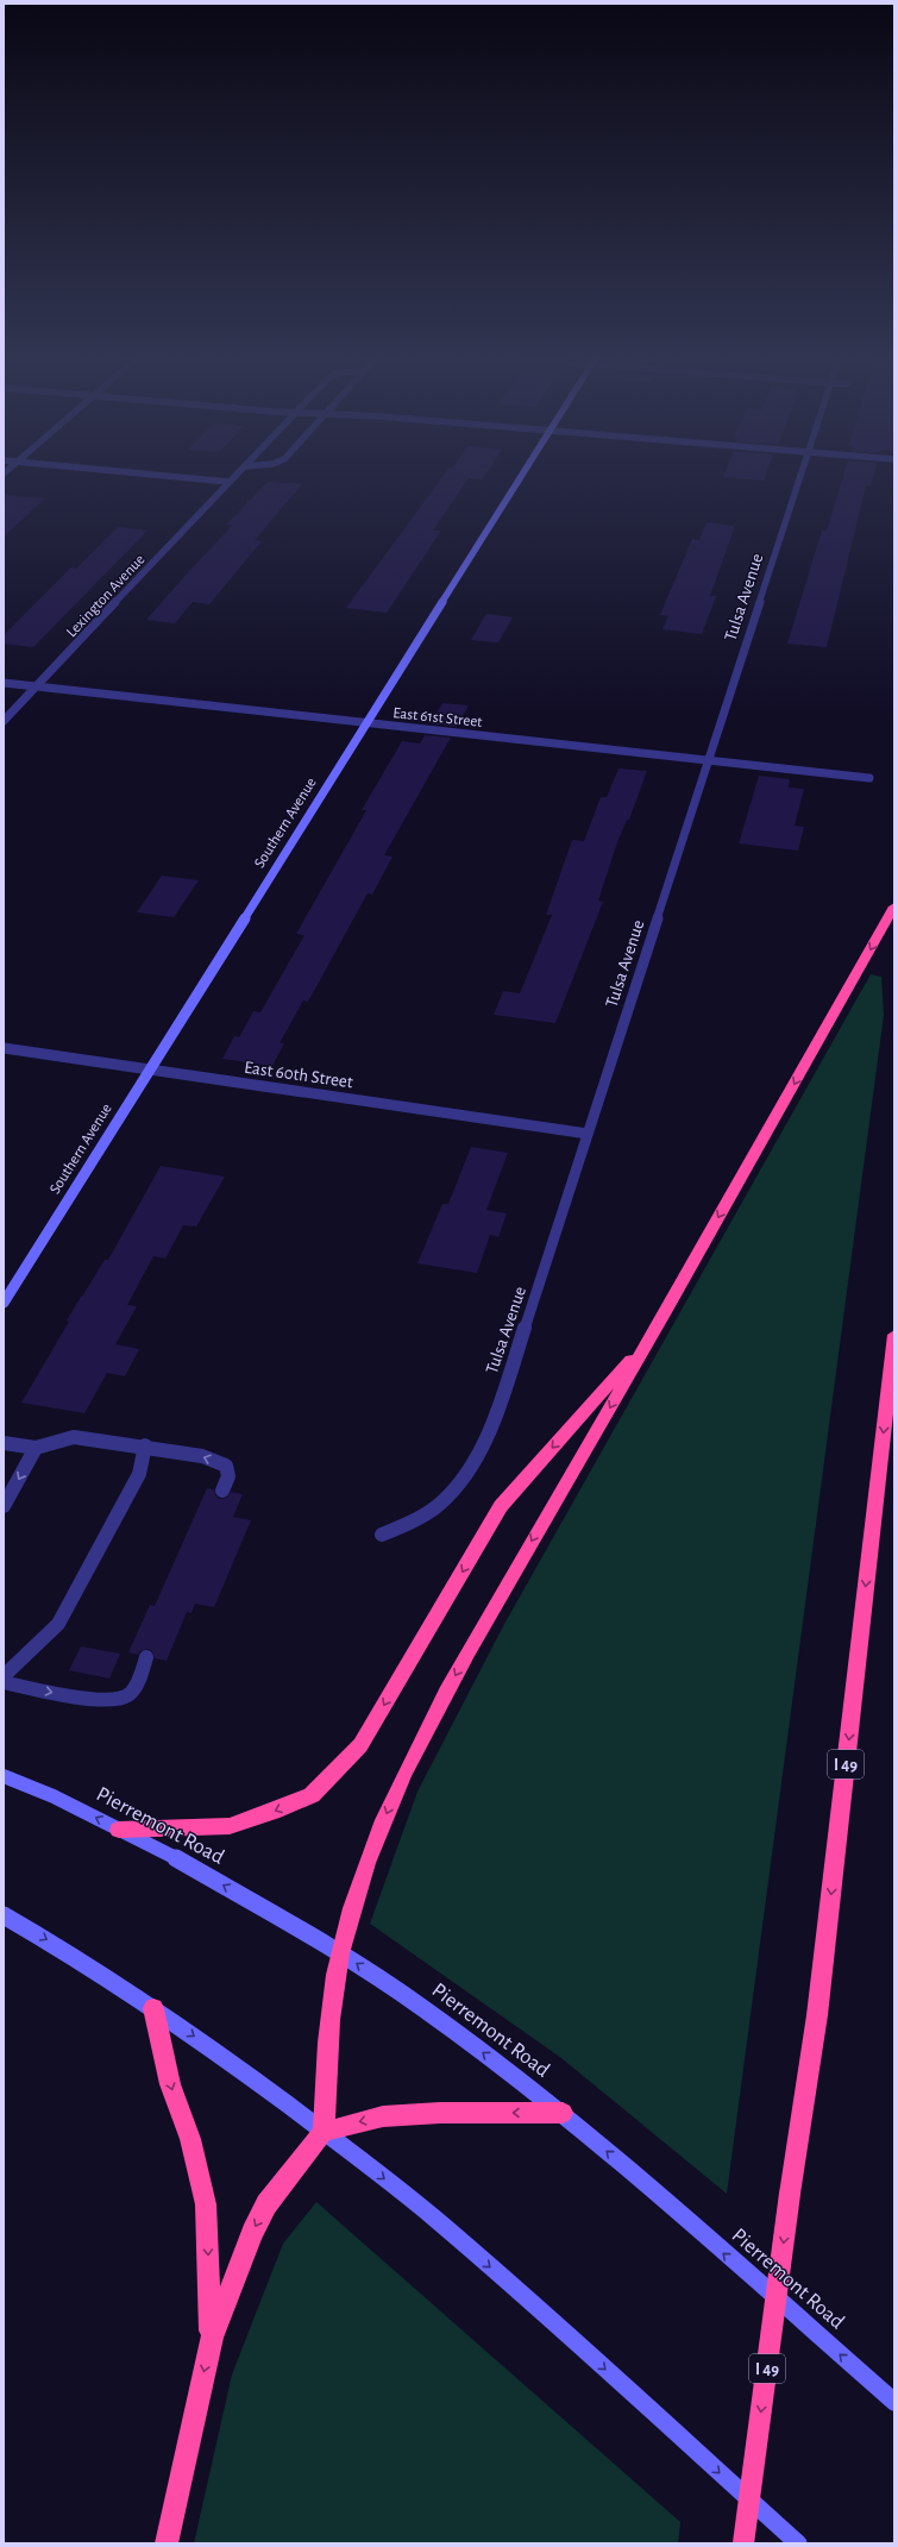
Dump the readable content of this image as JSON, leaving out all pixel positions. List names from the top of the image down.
{
  "streets": {
    "highway": ["I 49"],
    "street": [
      "Lexington Avenue",
      "Tulsa Avenue",
      "East 61st Street",
      "Southern Avenue",
      "East 60th Street",
      "Pierremont Road"
    ]
  },
  "crossings": [
    ["Lexington Avenue", "East 61st Street"],
    ["Tulsa Avenue", "East 61st Street"],
    ["Tulsa Avenue", "East 60th Street"],
    ["East 61st Street", "Southern Avenue"],
    ["Southern Avenue", "East 60th Street"]
  ],
  "one_way": ["Pierremont Road"]
}
